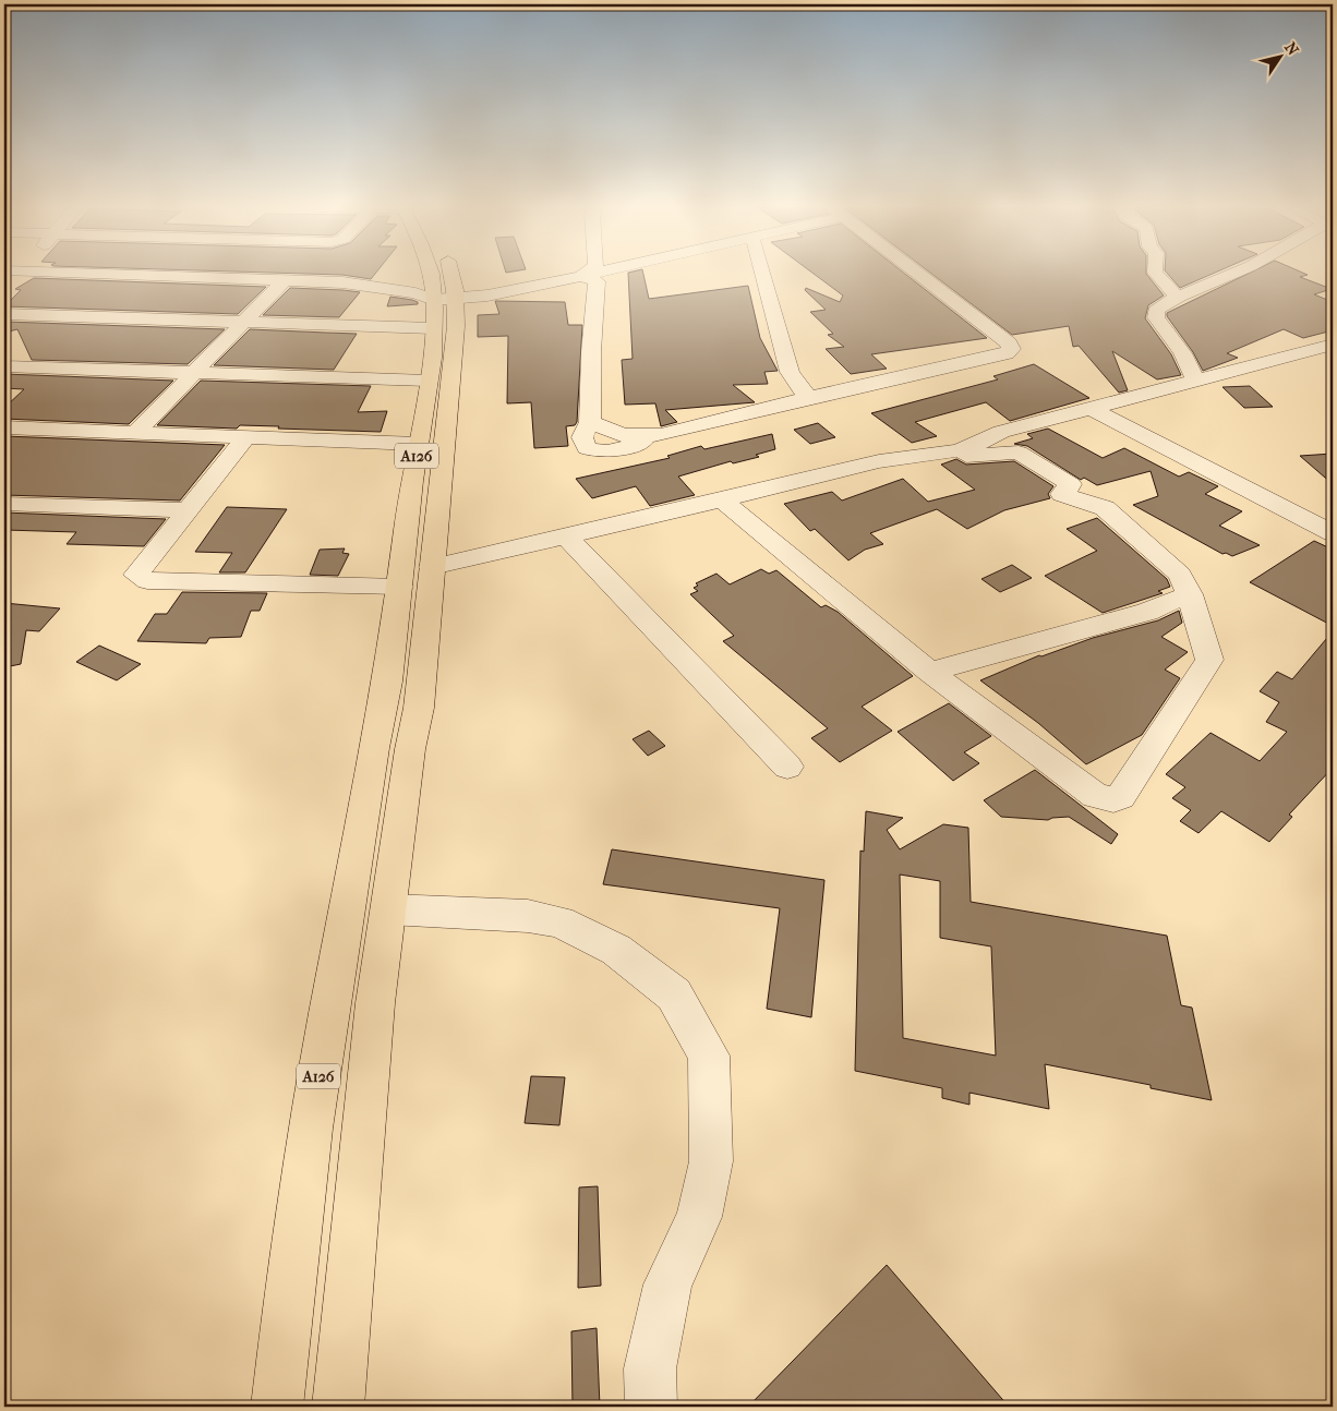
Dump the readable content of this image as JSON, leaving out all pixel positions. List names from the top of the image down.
{
  "streets": {
    "highway": ["A126"]
  },
  "north": "top right"
}
